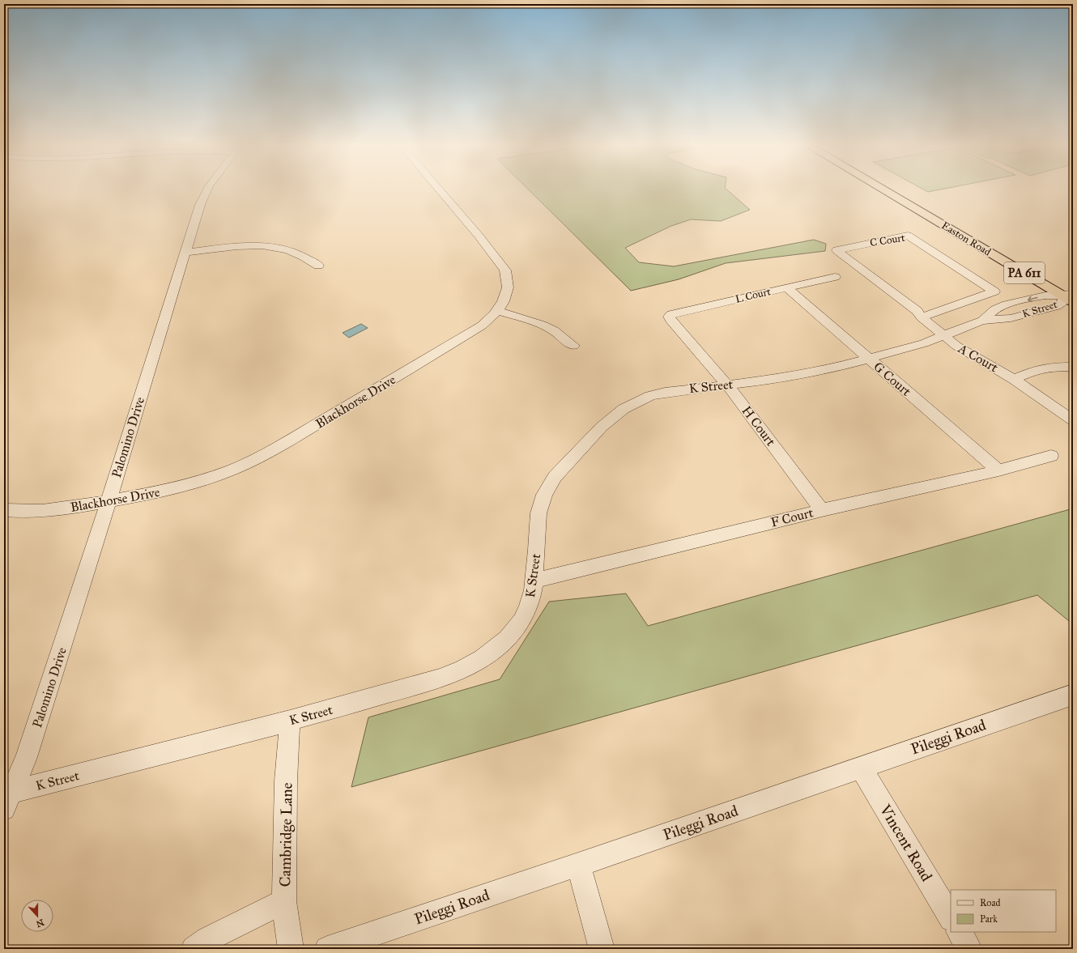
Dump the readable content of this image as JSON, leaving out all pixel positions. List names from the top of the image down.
{
  "streets": {
    "highway": ["Easton Road", "PA 611"],
    "street": [
      "C Court",
      "L Court",
      "K Street",
      "A Court",
      "G Court",
      "Blackhorse Drive",
      "H Court",
      "Palomino Drive",
      "F Court",
      "Pileggi Road",
      "Cambridge Lane",
      "Vincent Road"
    ]
  },
  "crossings": [
    ["Easton Road", "K Street"],
    ["C Court", "K Street"],
    ["C Court", "A Court"],
    ["L Court", "G Court"],
    ["L Court", "H Court"],
    ["K Street", "A Court"],
    ["K Street", "G Court"],
    ["K Street", "H Court"],
    ["K Street", "Palomino Drive"],
    ["K Street", "F Court"],
    ["K Street", "Cambridge Lane"],
    ["G Court", "F Court"],
    ["Blackhorse Drive", "Palomino Drive"],
    ["H Court", "F Court"],
    ["Pileggi Road", "Vincent Road"]
  ],
  "legend": ["Road", "Park"],
  "north": "bottom"
}
